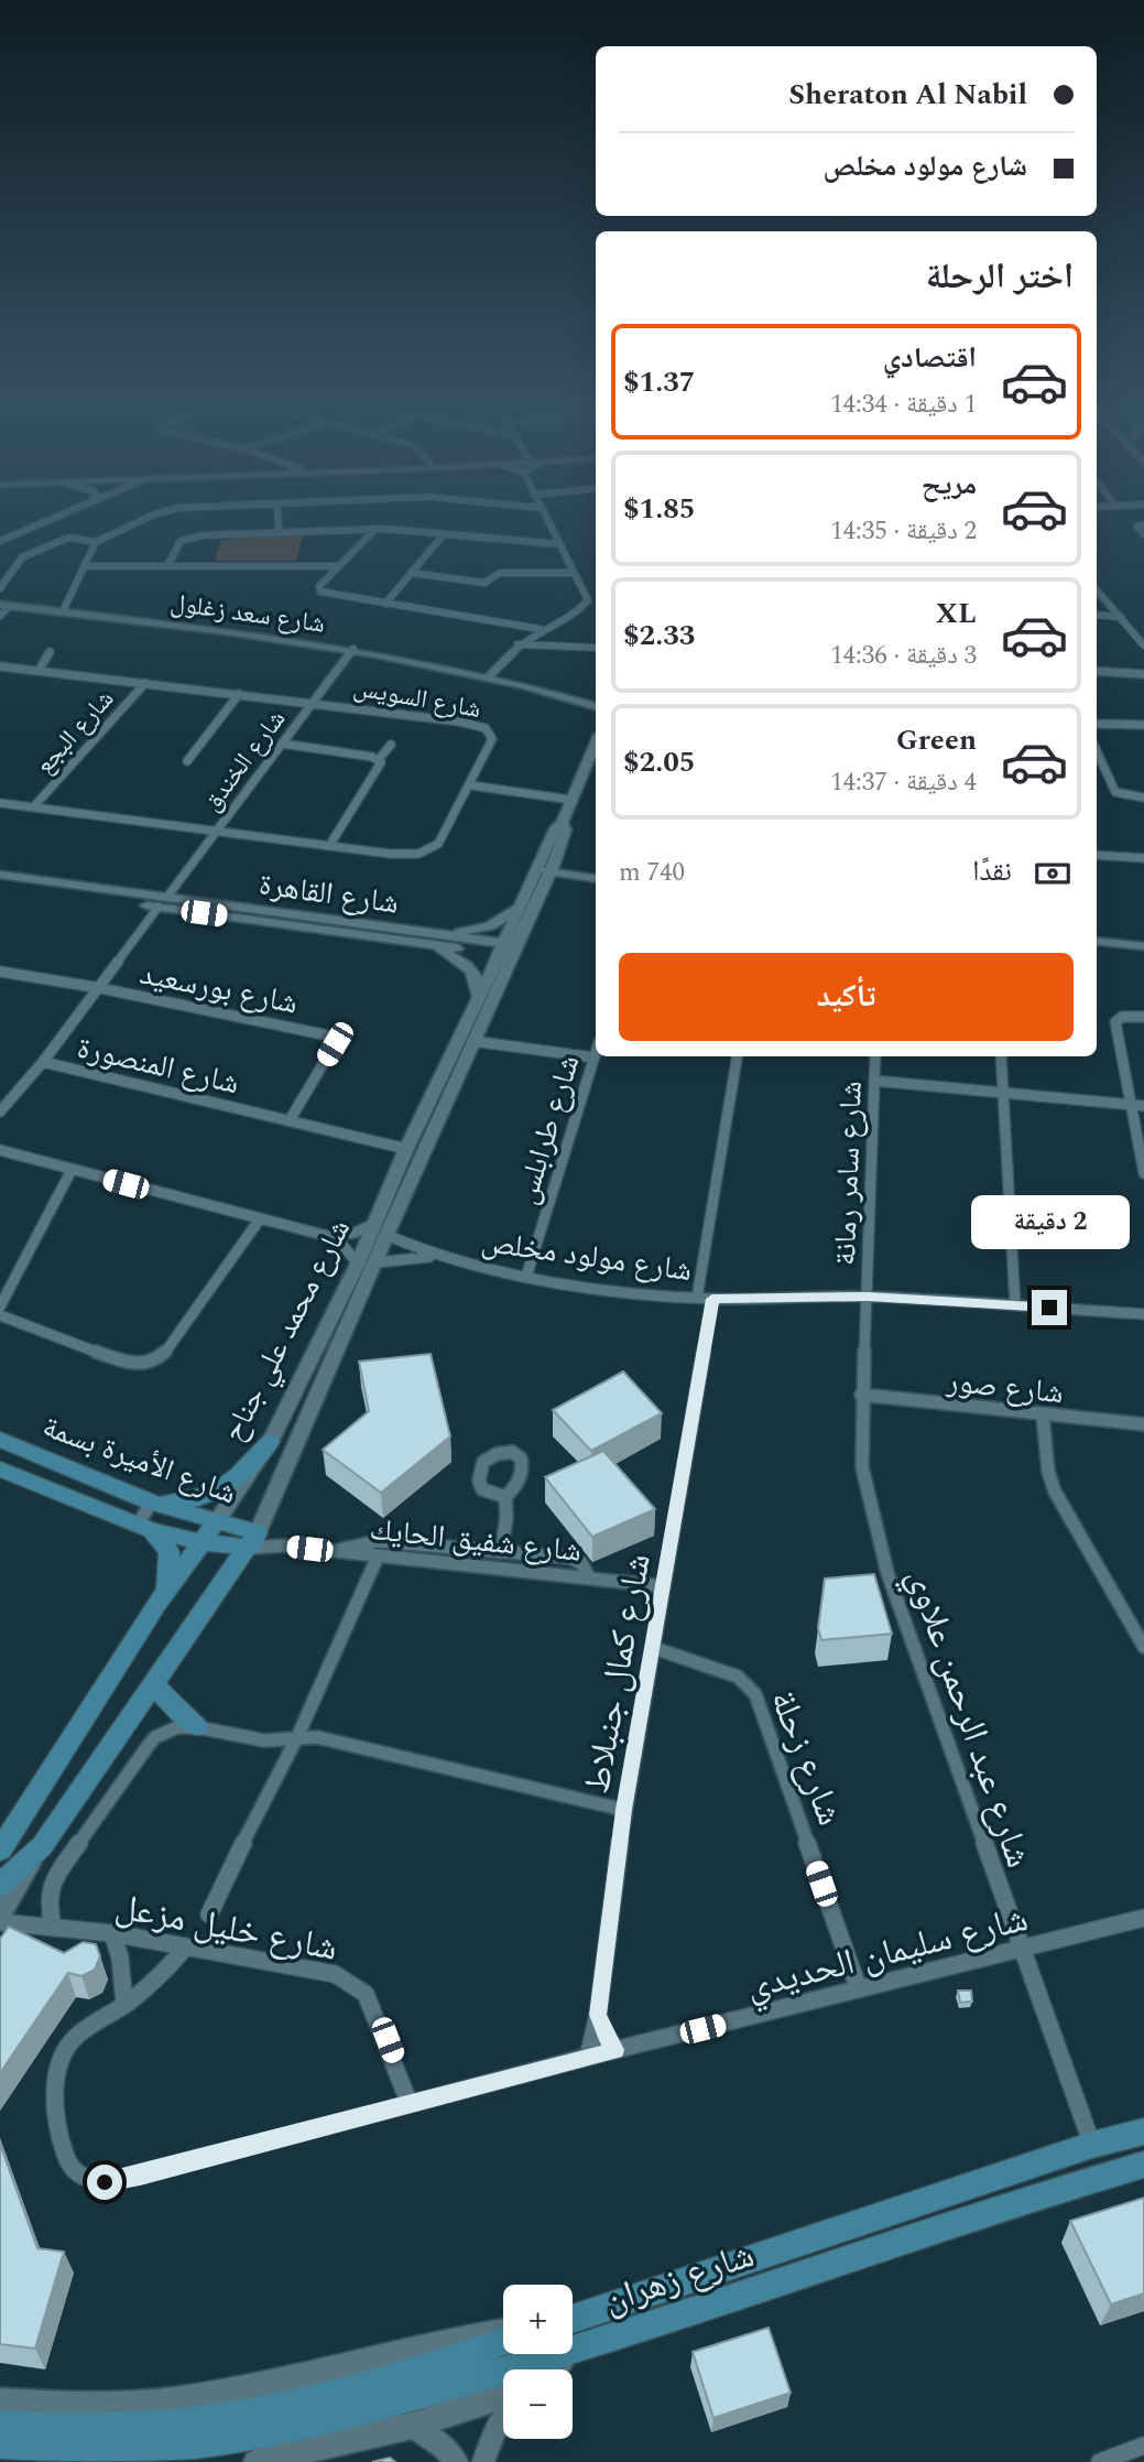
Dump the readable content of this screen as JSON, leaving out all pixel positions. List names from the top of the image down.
{
  "streets": {
    "main road": [
      "شارع سعد زغلول",
      "شارع القاهرة",
      "شارع محمد علي جناح",
      "شارع الأميرة بسمة",
      "شارع زهران"
    ],
    "street": [
      "شارع السويس",
      "شارع البجع",
      "شارع الخندق",
      "شارع بورسعيد",
      "شارع المنصورة",
      "شارع طرابلس",
      "شارع سامر رمانة",
      "شارع مولود مخلص",
      "شارع صور",
      "شارع شفيق الحايك",
      "شارع كمال جنبلاط",
      "شارع عبد الرحمن علاوي",
      "شارع زحلة",
      "شارع خليل مزعل",
      "شارع سليمان الحديدي"
    ]
  },
  "crossings": [
    ["شارع سعد زغلول", "شارع الخندق"],
    ["شارع السويس", "شارع البجع"],
    ["شارع السويس", "شارع الخندق"],
    ["شارع الخندق", "شارع القاهرة"],
    ["شارع الخندق", "شارع المنصورة"],
    ["شارع القاهرة", "شارع المنصورة"],
    ["شارع القاهرة", "شارع محمد علي جناح"],
    ["شارع بورسعيد", "شارع المنصورة"],
    ["شارع المنصورة", "شارع محمد علي جناح"],
    ["شارع طرابلس", "شارع مولود مخلص"],
    ["شارع سامر رمانة", "شارع مولود مخلص"],
    ["شارع سامر رمانة", "شارع عبد الرحمن علاوي"],
    ["شارع مولود مخلص", "شارع محمد علي جناح"],
    ["شارع مولود مخلص", "شارع كمال جنبلاط"],
    ["شارع مولود مخلص", "شارع عبد الرحمن علاوي"],
    ["شارع محمد علي جناح", "شارع الأميرة بسمة"],
    ["شارع محمد علي جناح", "شارع شفيق الحايك"],
    ["شارع صور", "شارع عبد الرحمن علاوي"],
    ["شارع الأميرة بسمة", "شارع شفيق الحايك"],
    ["شارع شفيق الحايك", "شارع كمال جنبلاط"],
    ["شارع كمال جنبلاط", "شارع زحلة"],
    ["شارع كمال جنبلاط", "شارع سليمان الحديدي"],
    ["شارع عبد الرحمن علاوي", "شارع سليمان الحديدي"],
    ["شارع عبد الرحمن علاوي", "شارع زهران"],
    ["شارع زحلة", "شارع سليمان الحديدي"],
    ["شارع خليل مزعل", "شارع سليمان الحديدي"]
  ],
  "page": {
    "banner": ["Sheraton Al Nabil", "شارع مولود مخلص"],
    "heading": "اختر الرحلة",
    "list": [
      {
        "name": "اقتصادي",
        "note": "1 دقيقة · 14:34",
        "value": "$1.37"
      },
      {
        "name": "مريح",
        "note": "2 دقيقة · 14:35",
        "value": "$1.85"
      },
      {
        "name": "XL",
        "note": "3 دقيقة · 14:36",
        "value": "$2.33"
      },
      {
        "name": "Green",
        "note": "4 دقيقة · 14:37",
        "value": "$2.05"
      }
    ],
    "pay": ["نقدًا", "740 m"],
    "buttons": "تأكيد",
    "bubble": "2 دقيقة",
    "map_buttons": ["+", "−"]
  }
}
